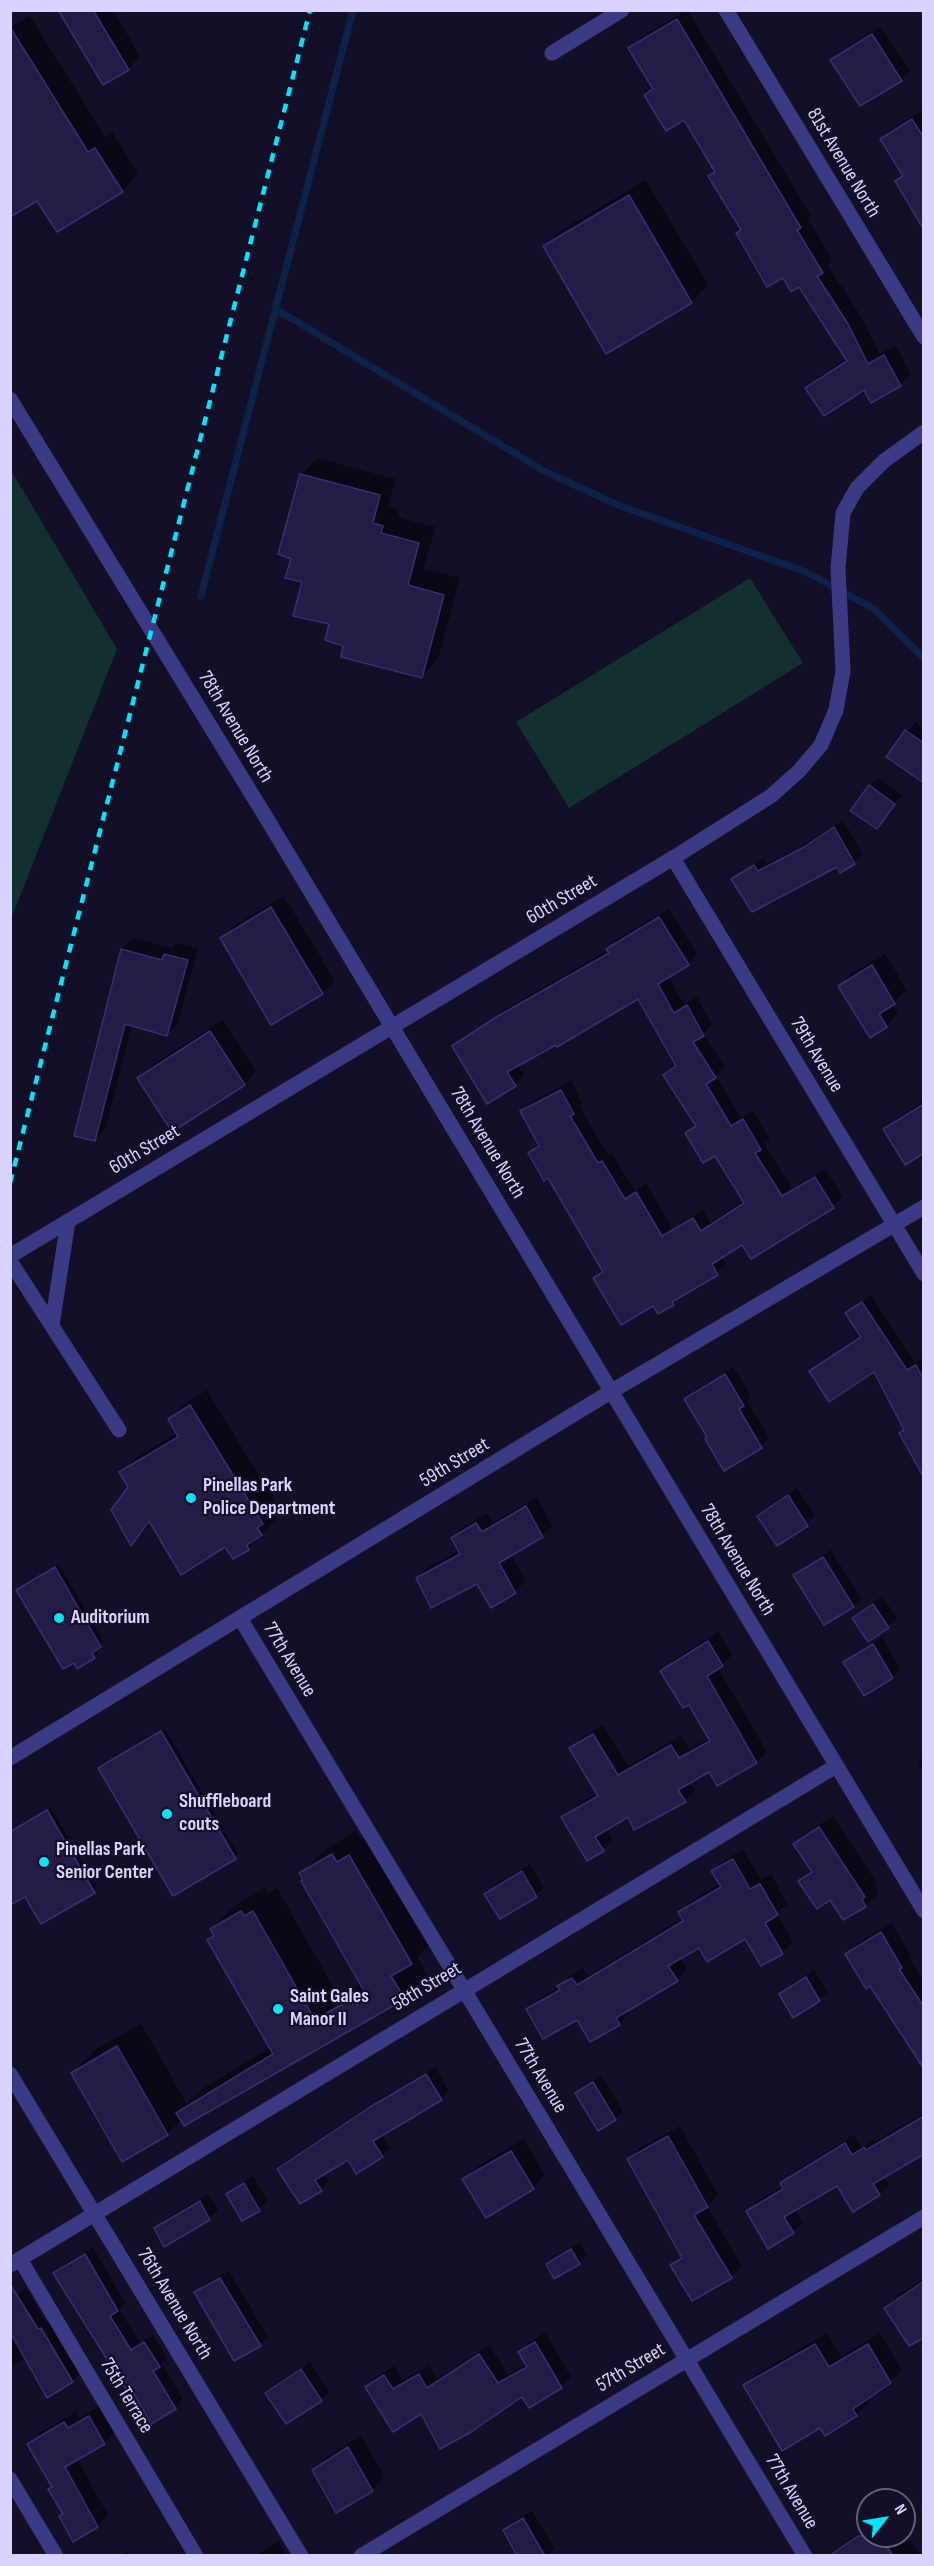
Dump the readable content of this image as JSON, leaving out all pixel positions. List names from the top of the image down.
{
  "streets": {
    "street": [
      "81st Avenue North",
      "78th Avenue North",
      "60th Street",
      "79th Avenue",
      "59th Street",
      "77th Avenue",
      "58th Street",
      "76th Avenue North",
      "57th Street",
      "75th Terrace"
    ]
  },
  "crossings": [
    ["78th Avenue North", "60th Street"],
    ["78th Avenue North", "59th Street"],
    ["78th Avenue North", "58th Street"],
    ["60th Street", "79th Avenue"],
    ["79th Avenue", "59th Street"],
    ["59th Street", "77th Avenue"],
    ["77th Avenue", "58th Street"],
    ["77th Avenue", "57th Street"],
    ["58th Street", "76th Avenue North"],
    ["58th Street", "75th Terrace"]
  ],
  "places": [
    "Pinellas Park Police Department",
    "Auditorium",
    "Shuffleboard couts",
    "Pinellas Park Senior Center",
    "Saint Gales Manor II"
  ],
  "north": "top right"
}
